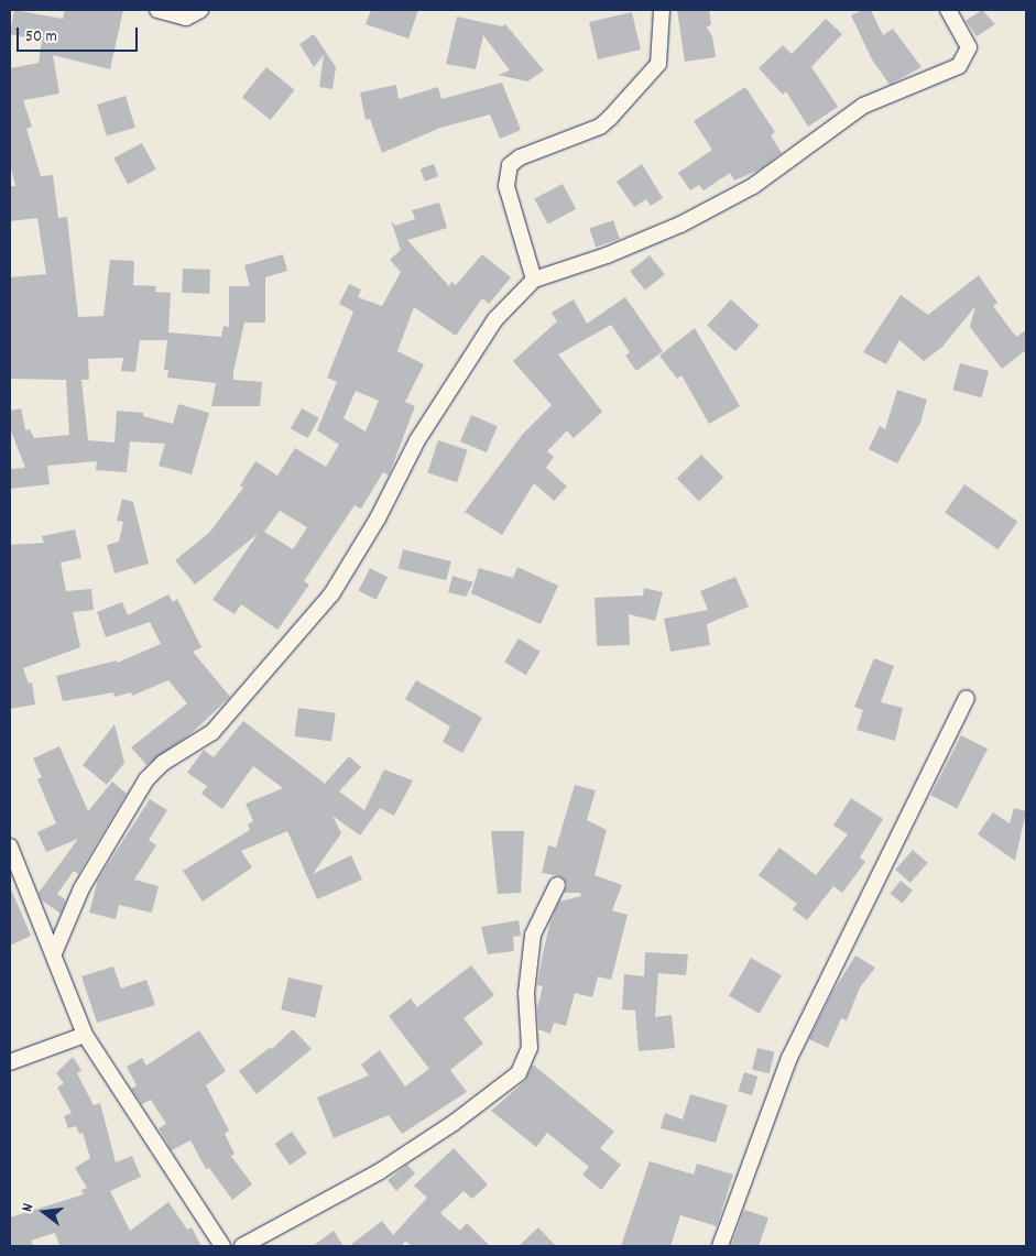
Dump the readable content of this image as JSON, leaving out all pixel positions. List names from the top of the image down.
{
  "scale_bar": "50 m",
  "north": "left"
}
